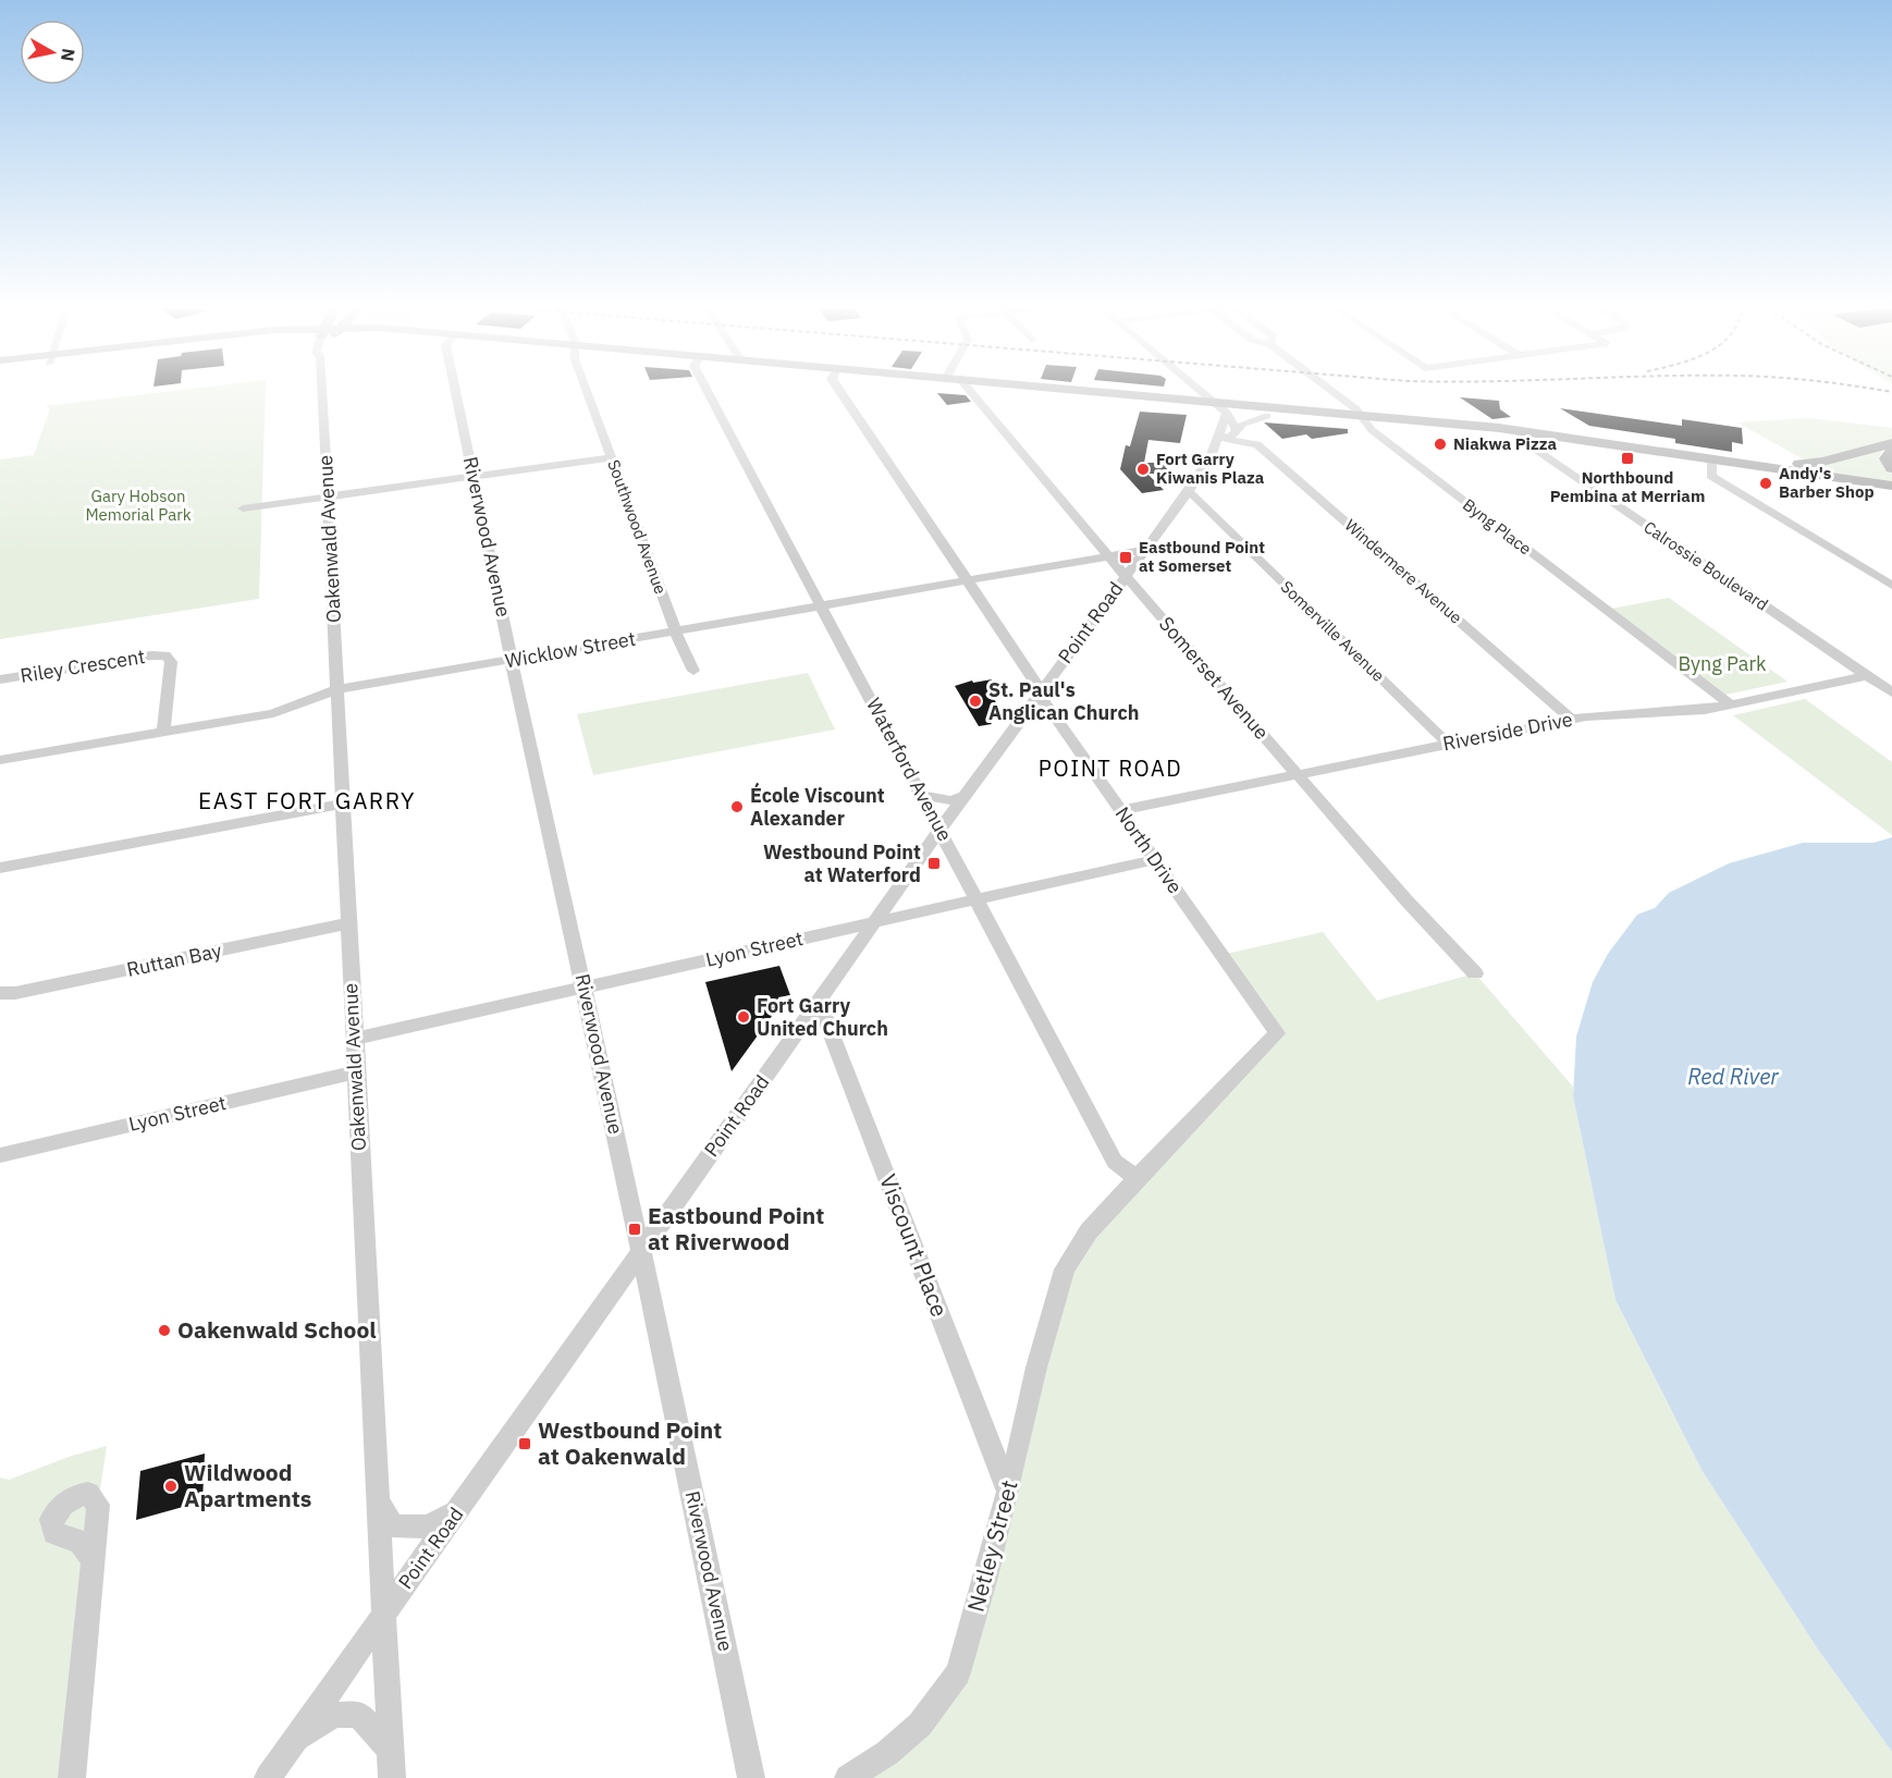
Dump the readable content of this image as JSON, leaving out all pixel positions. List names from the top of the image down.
{
  "streets": {
    "street": [
      "Southwood Avenue",
      "Byng Place",
      "Riverwood Avenue",
      "Oakenwald Avenue",
      "Calrossie Boulevard",
      "Windermere Avenue",
      "Point Road",
      "Somerville Avenue",
      "Wicklow Street",
      "Riley Crescent",
      "Somerset Avenue",
      "Riverside Drive",
      "Waterford Avenue",
      "North Drive",
      "Lyon Street",
      "Ruttan Bay",
      "Viscount Place",
      "Netley Street"
    ]
  },
  "crossings": [
    ["Southwood Avenue", "Wicklow Street"],
    ["Byng Place", "Riverside Drive"],
    ["Riverwood Avenue", "Point Road"],
    ["Riverwood Avenue", "Wicklow Street"],
    ["Riverwood Avenue", "Lyon Street"],
    ["Oakenwald Avenue", "Point Road"],
    ["Oakenwald Avenue", "Wicklow Street"],
    ["Oakenwald Avenue", "Lyon Street"],
    ["Oakenwald Avenue", "Ruttan Bay"],
    ["Calrossie Boulevard", "Riverside Drive"],
    ["Windermere Avenue", "Point Road"],
    ["Windermere Avenue", "Riverside Drive"],
    ["Point Road", "Somerville Avenue"],
    ["Point Road", "Wicklow Street"],
    ["Point Road", "Somerset Avenue"],
    ["Point Road", "Waterford Avenue"],
    ["Point Road", "North Drive"],
    ["Point Road", "Lyon Street"],
    ["Point Road", "Viscount Place"],
    ["Somerville Avenue", "Riverside Drive"],
    ["Wicklow Street", "Riley Crescent"],
    ["Wicklow Street", "Somerset Avenue"],
    ["Wicklow Street", "Waterford Avenue"],
    ["Wicklow Street", "North Drive"],
    ["Somerset Avenue", "Riverside Drive"],
    ["Riverside Drive", "North Drive"],
    ["Waterford Avenue", "North Drive"],
    ["Waterford Avenue", "Lyon Street"],
    ["North Drive", "Lyon Street"],
    ["North Drive", "Netley Street"],
    ["Viscount Place", "Netley Street"]
  ],
  "districts": ["POINT ROAD", "EAST FORT GARRY"],
  "water": ["Red River"],
  "parks": ["Gary Hobson Memorial Park", "Byng Park"],
  "places": {
    "other": [
      "Niakwa Pizza",
      "Fort Garry Kiwanis Plaza",
      "Andy's Barber Shop",
      "St. Paul's Anglican Church",
      "École Viscount Alexander",
      "Fort Garry United Church",
      "Oakenwald School",
      "Wildwood Apartments"
    ],
    "transit": [
      "Northbound Pembina at Merriam",
      "Eastbound Point at Somerset",
      "Westbound Point at Waterford",
      "Eastbound Point at Riverwood",
      "Westbound Point at Oakenwald"
    ]
  },
  "north": "right"
}
